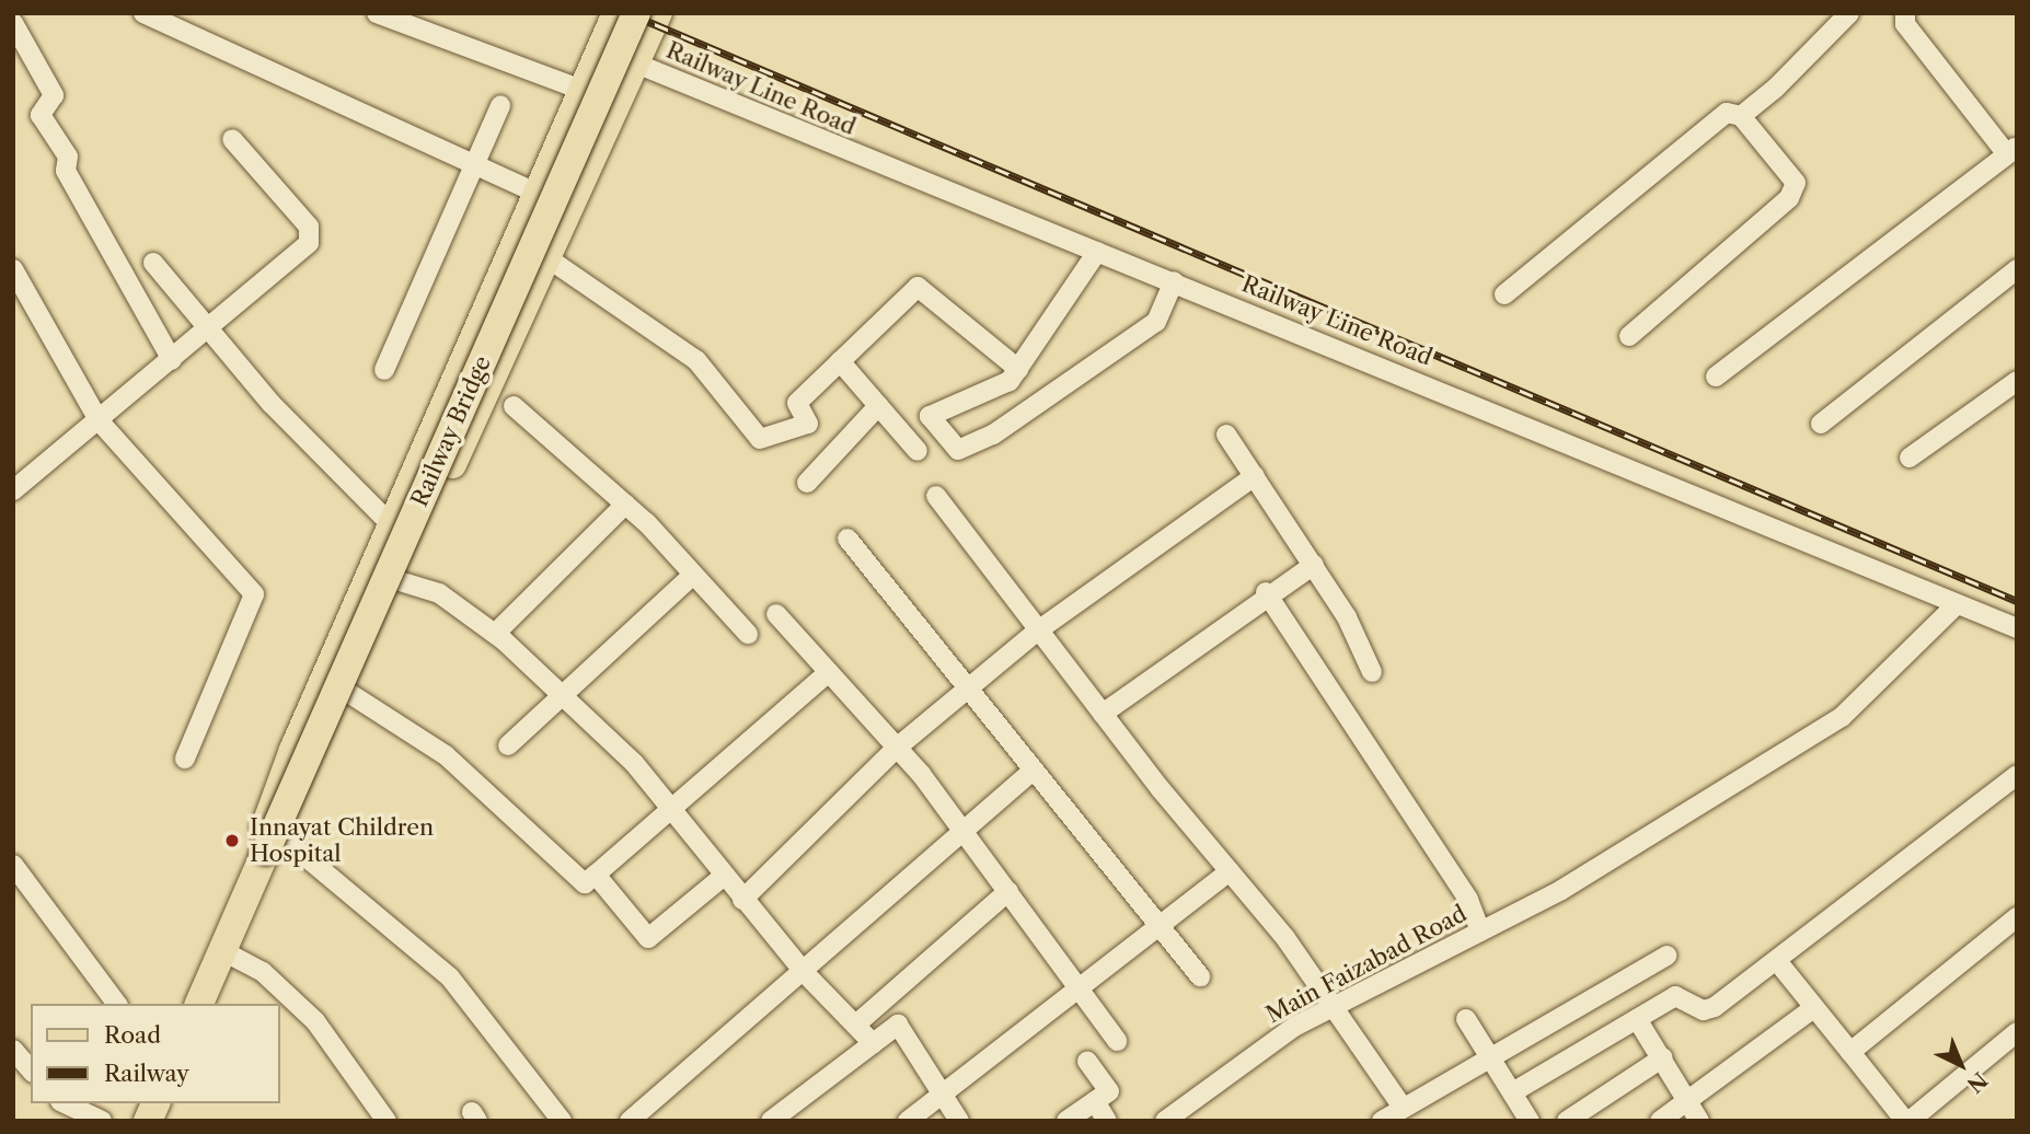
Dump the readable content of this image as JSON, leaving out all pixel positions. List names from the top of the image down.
{
  "streets": {
    "main road": ["Railway Bridge"],
    "street": ["Railway Line Road", "Main Faizabad Road"]
  },
  "crossings": [
    ["Railway Line Road", "Main Faizabad Road"]
  ],
  "places": ["Innayat Children Hospital"],
  "legend": ["Road", "Railway"],
  "north": "bottom right"
}
